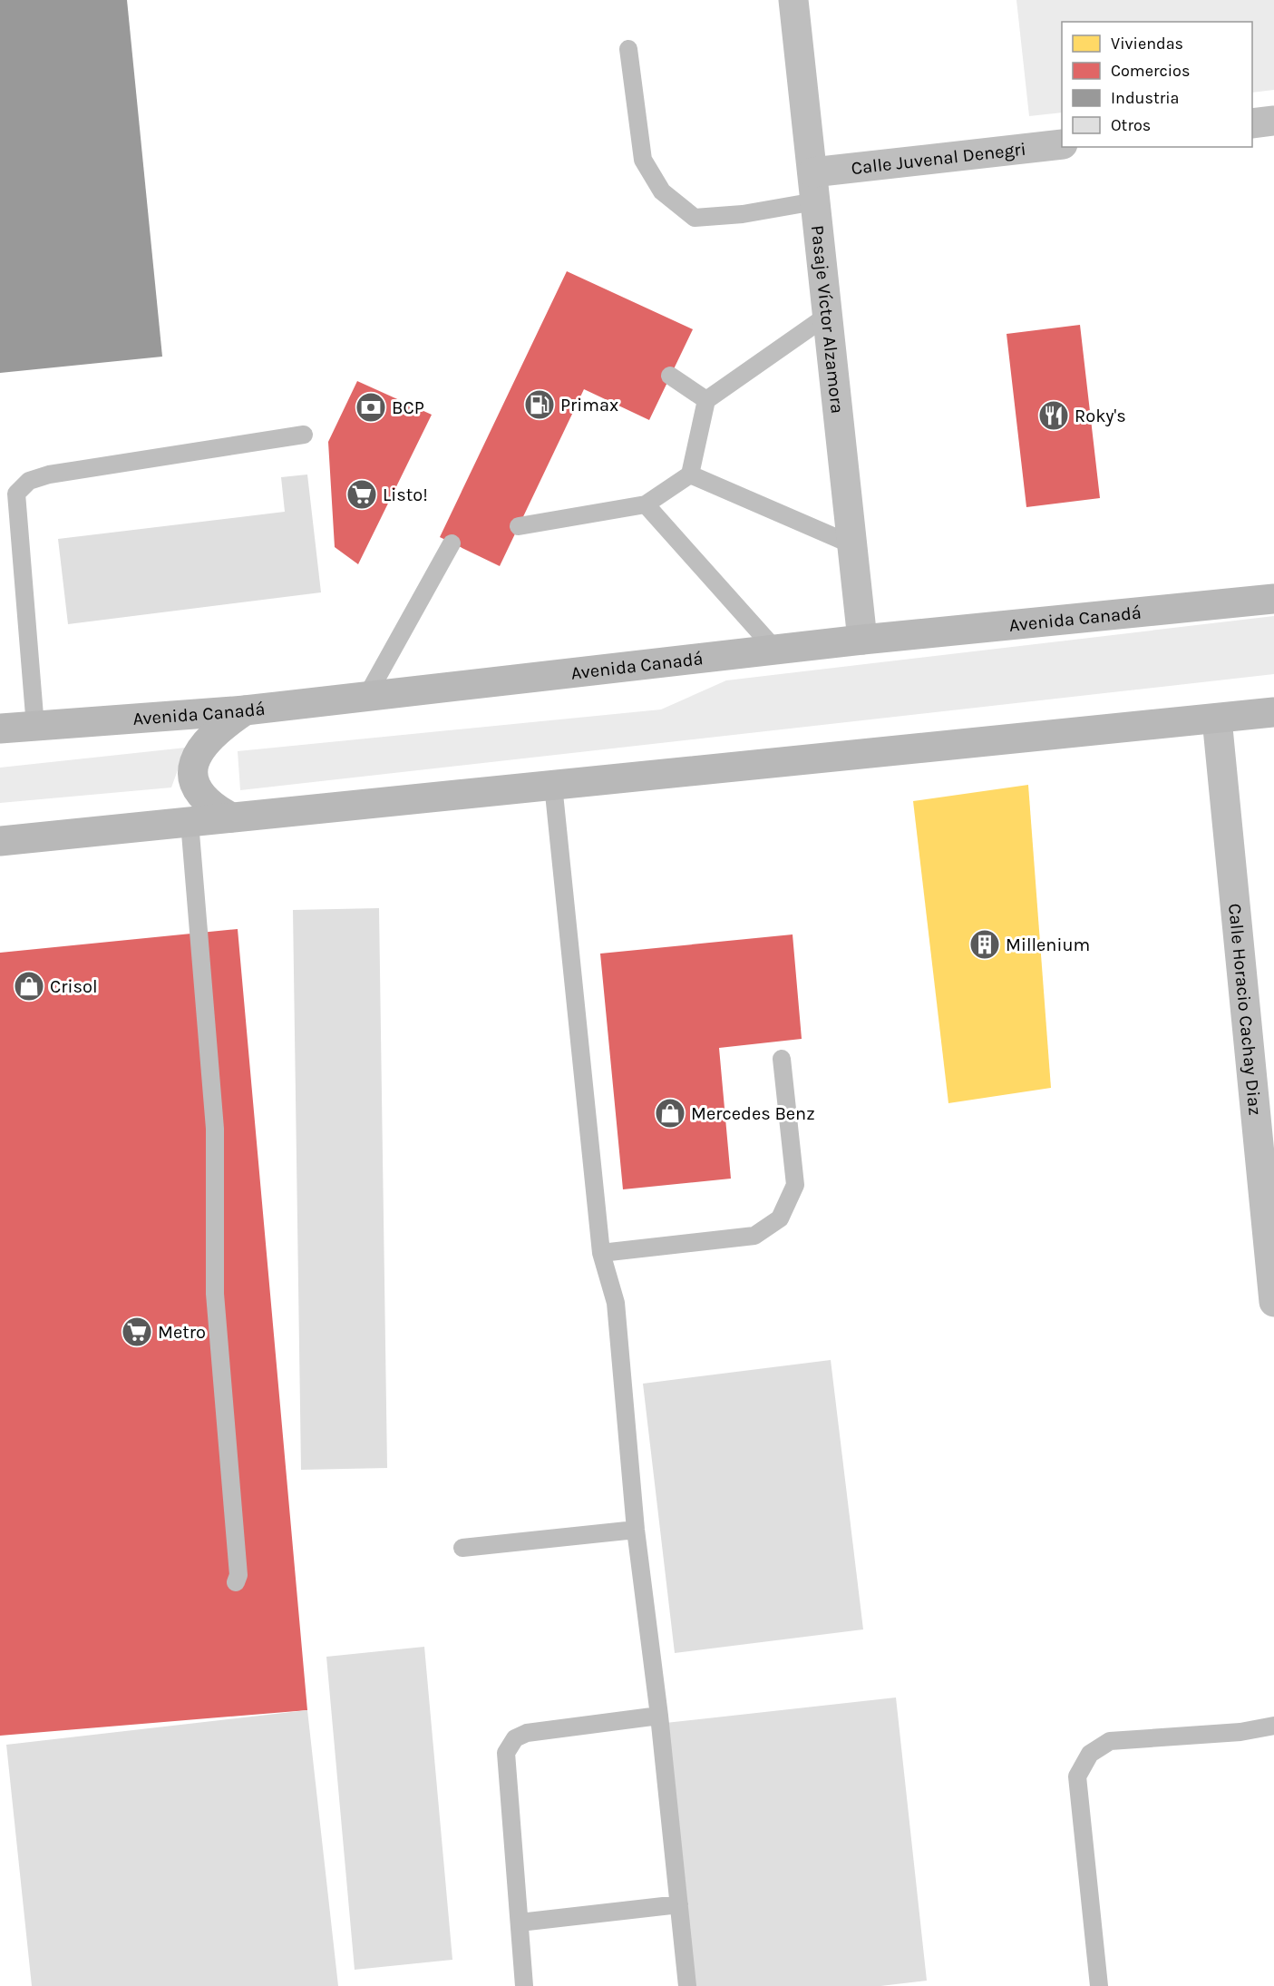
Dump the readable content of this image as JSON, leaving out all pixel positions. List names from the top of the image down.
{
  "streets": {
    "main road": ["Avenida Canadá"],
    "street": ["Calle Juvenal Denegri", "Pasaje Víctor Alzamora", "Calle Horacio Cachay Diaz"]
  },
  "crossings": [
    ["Calle Juvenal Denegri", "Pasaje Víctor Alzamora"],
    ["Pasaje Víctor Alzamora", "Avenida Canadá"]
  ],
  "places": {
    "fuel station": ["Primax"],
    "bank": ["BCP"],
    "restaurant": ["Roky's"],
    "supermarket": ["Listo!", "Metro"],
    "building": ["Millenium"],
    "shop": ["Crisol", "Mercedes Benz"]
  },
  "legend": [
    "Viviendas",
    "Comercios",
    "Industria",
    "Otros"
  ]
}
